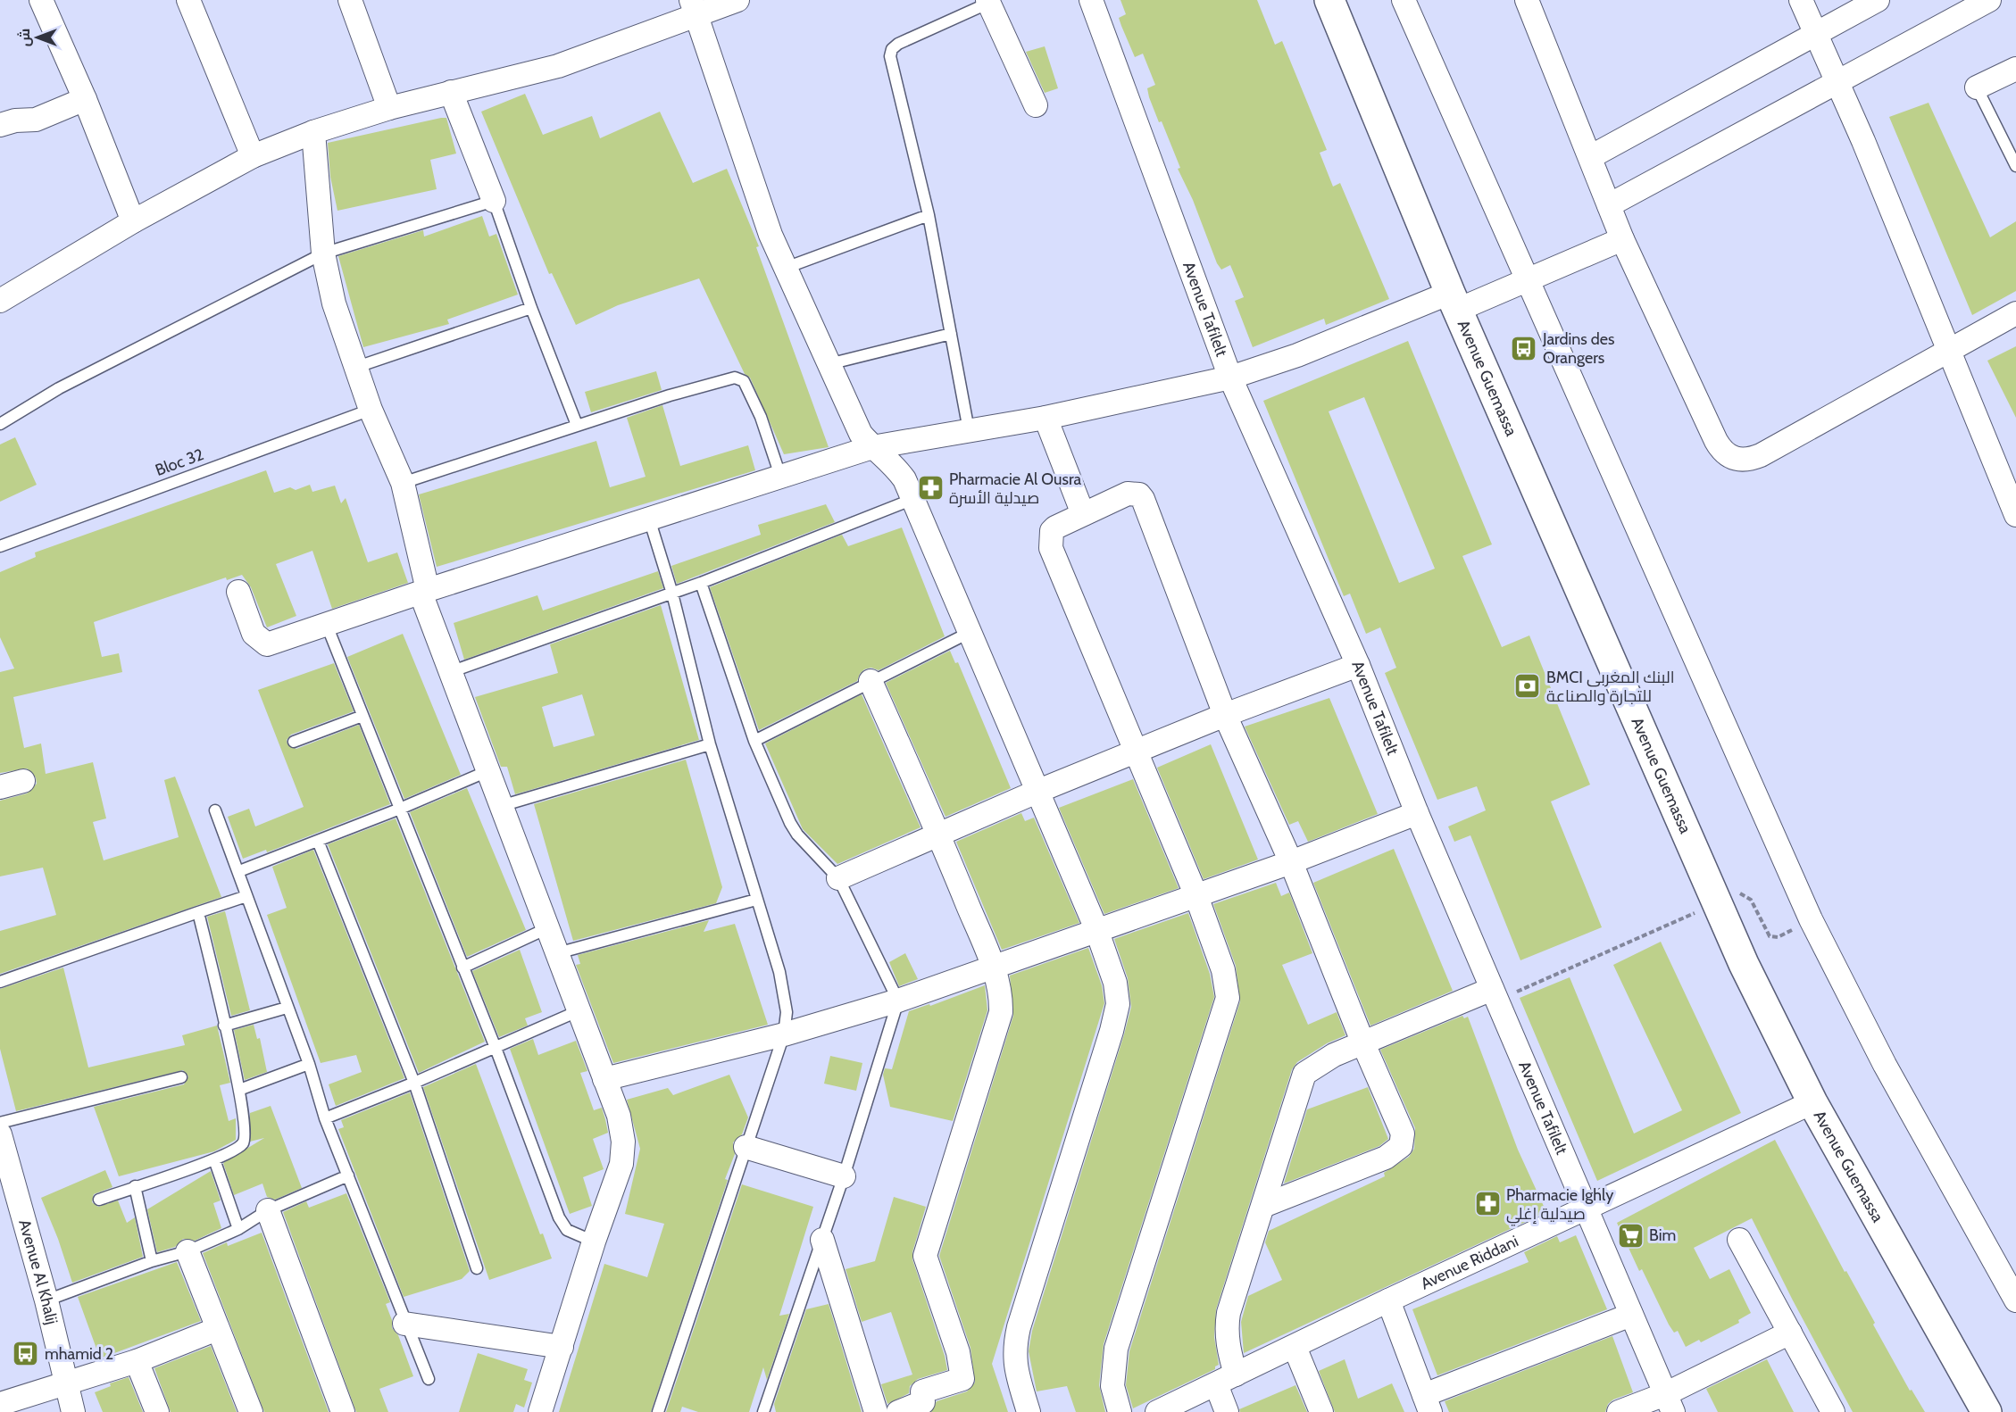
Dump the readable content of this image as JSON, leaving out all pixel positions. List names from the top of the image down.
{
  "streets": {
    "main road": ["Avenue Guemassa"],
    "street": ["Avenue Tafilelt", "Avenue Riddani", "Avenue Al Khalij"],
    "lane": ["Bloc 32"]
  },
  "crossings": [
    ["Avenue Tafilelt", "Avenue Riddani"],
    ["Avenue Guemassa", "Avenue Riddani"]
  ],
  "places": {
    "bus stop": ["Jardins des Orangers", "mhamid 2"],
    "pharmacy": ["Pharmacie Al Ousra صيدلية الأسرة", "Pharmacie Ighly صيدلية إغلي"],
    "bank": ["BMCI البنك المغربي للتجارة والصناعة"],
    "supermarket": ["Bim"]
  },
  "north": "left"
}
